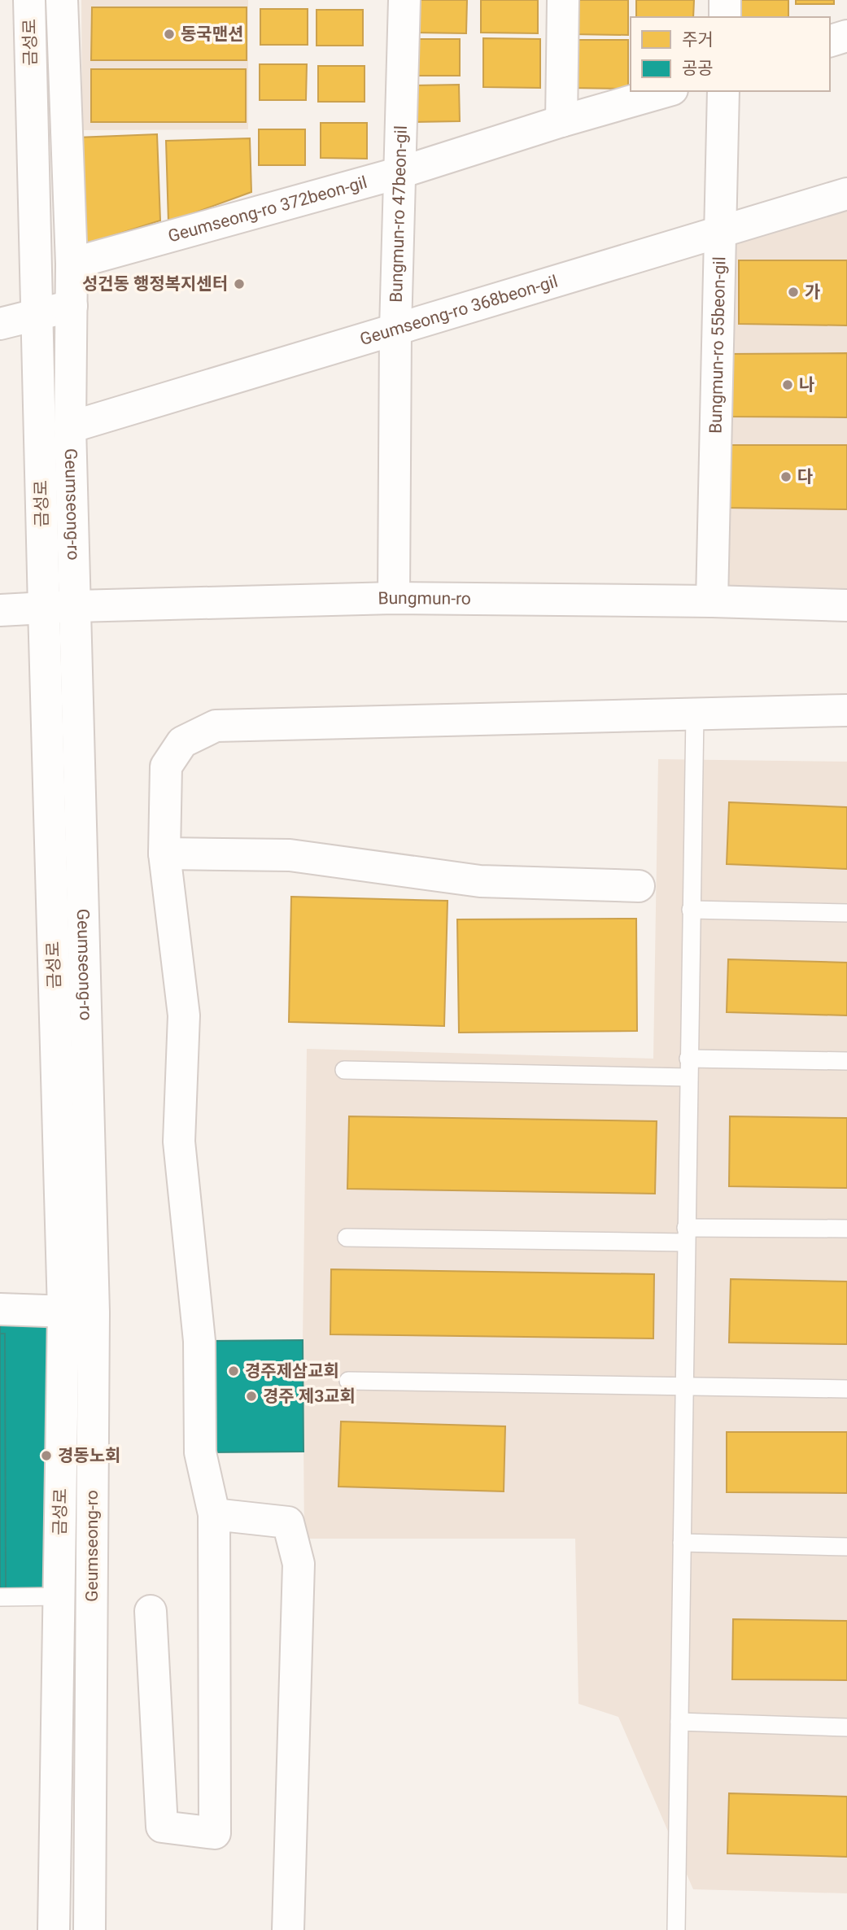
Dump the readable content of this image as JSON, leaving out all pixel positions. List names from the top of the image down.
{
  "streets": {
    "street": [
      "금성로",
      "Geumseong-ro 372beon-gil",
      "Bungmun-ro 47beon-gil",
      "Geumseong-ro 368beon-gil",
      "Bungmun-ro 55beon-gil",
      "Geumseong-ro",
      "Bungmun-ro"
    ]
  },
  "crossings": [
    ["금성로", "Geumseong-ro"],
    ["금성로", "Bungmun-ro"],
    ["Geumseong-ro 372beon-gil", "Bungmun-ro 47beon-gil"],
    ["Geumseong-ro 372beon-gil", "Geumseong-ro"],
    ["Bungmun-ro 47beon-gil", "Geumseong-ro 368beon-gil"],
    ["Bungmun-ro 47beon-gil", "Bungmun-ro"],
    ["Geumseong-ro 368beon-gil", "Bungmun-ro 55beon-gil"],
    ["Geumseong-ro 368beon-gil", "Geumseong-ro"],
    ["Bungmun-ro 55beon-gil", "Bungmun-ro"],
    ["Geumseong-ro", "Bungmun-ro"]
  ],
  "places": [
    "동국맨션",
    "성건동 행정복지센터",
    "가",
    "나",
    "다",
    "경주제삼교회",
    "경주 제3교회",
    "경동노회"
  ],
  "legend": ["주거", "공공"]
}
